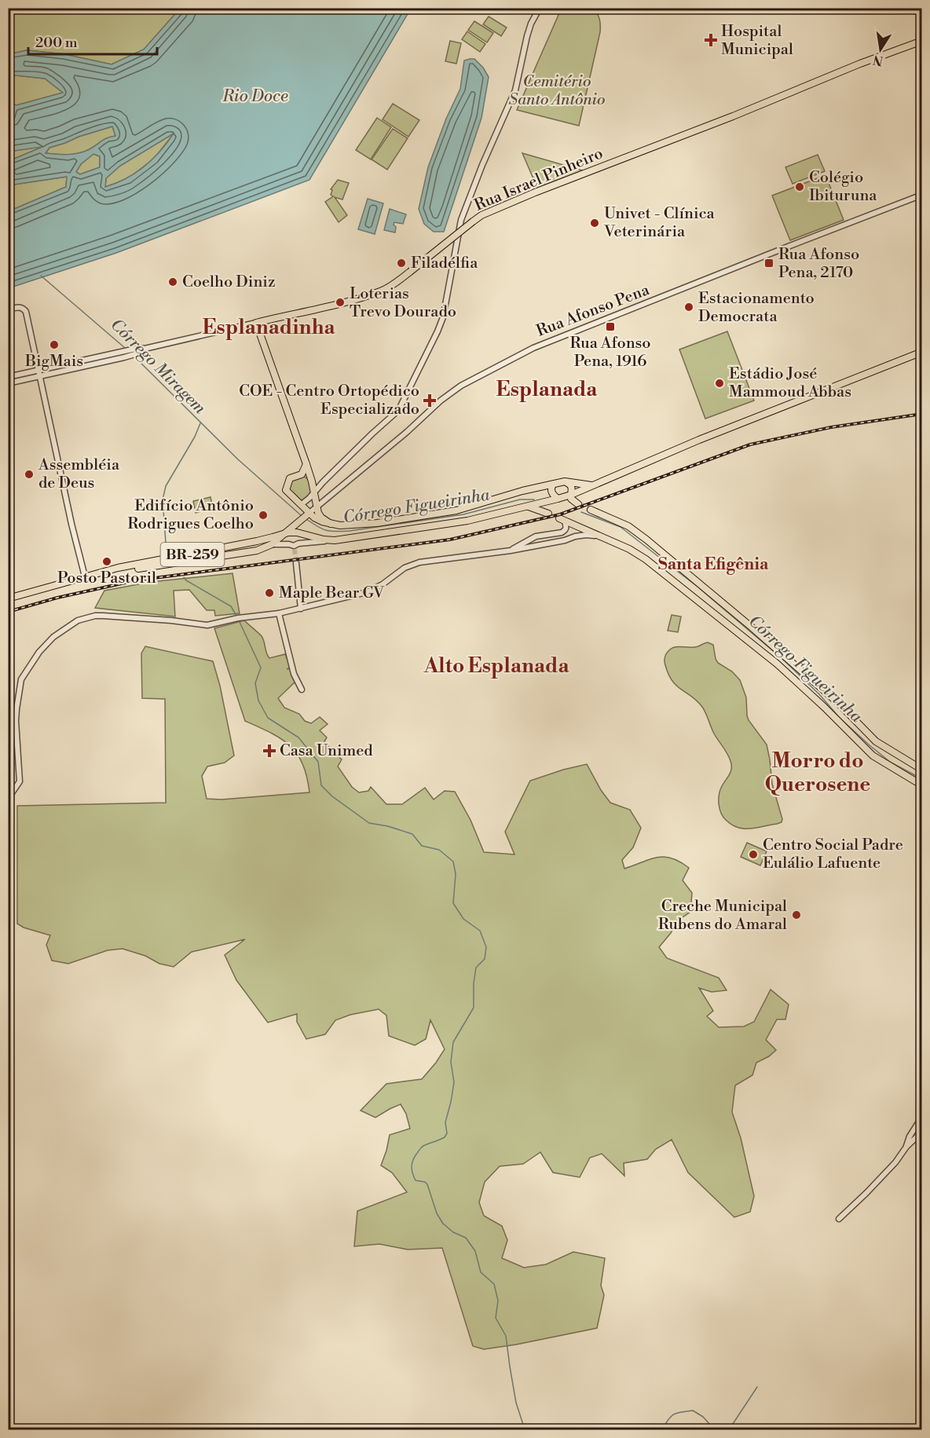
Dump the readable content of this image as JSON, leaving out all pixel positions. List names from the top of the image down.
{
  "streets": {
    "main road": ["Rua Israel Pinheiro", "BR-259"],
    "street": ["Rua Afonso Pena"]
  },
  "crossings": [
    ["Rua Afonso Pena", "BR-259"]
  ],
  "districts": [
    "Esplanadinha",
    "Esplanada",
    "Santa Efigênia",
    "Alto Esplanada",
    "Morro do Querosene"
  ],
  "water": ["Rio Doce", "Córrego Miragem", "Córrego Figueirinha"],
  "parks": ["Cemitério Santo Antônio"],
  "places": {
    "health": ["Hospital Municipal", "COE - Centro Ortopédico Especializado", "Casa Unimed"],
    "other": [
      "Colégio Ibituruna",
      "Univet - Clínica Veterinária",
      "Filadélfia",
      "Coelho Diniz",
      "Loterias Trevo Dourado",
      "Estacionamento Democrata",
      "BigMais",
      "Estádio José Mammoud Abbas",
      "Assembléia de Deus",
      "Edifício Antônio Rodrigues Coelho",
      "Posto Pastoril",
      "Maple Bear GV",
      "Centro Social Padre Eulálio Lafuente",
      "Creche Municipal Rubens do Amaral"
    ],
    "transit": ["Rua Afonso Pena, 2170", "Rua Afonso Pena, 1916"]
  },
  "scale_bar": "200 m",
  "north": "bottom"
}
